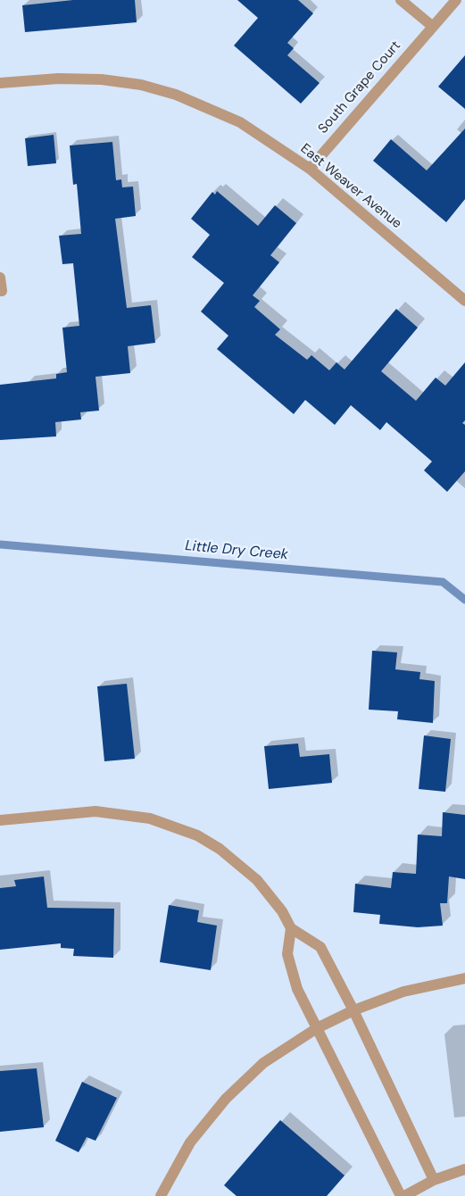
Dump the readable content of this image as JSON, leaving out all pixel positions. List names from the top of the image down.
{
  "streets": {
    "street": ["South Grape Court", "East Weaver Avenue"]
  },
  "crossings": [
    ["South Grape Court", "East Weaver Avenue"]
  ],
  "water": ["Little Dry Creek"]
}
